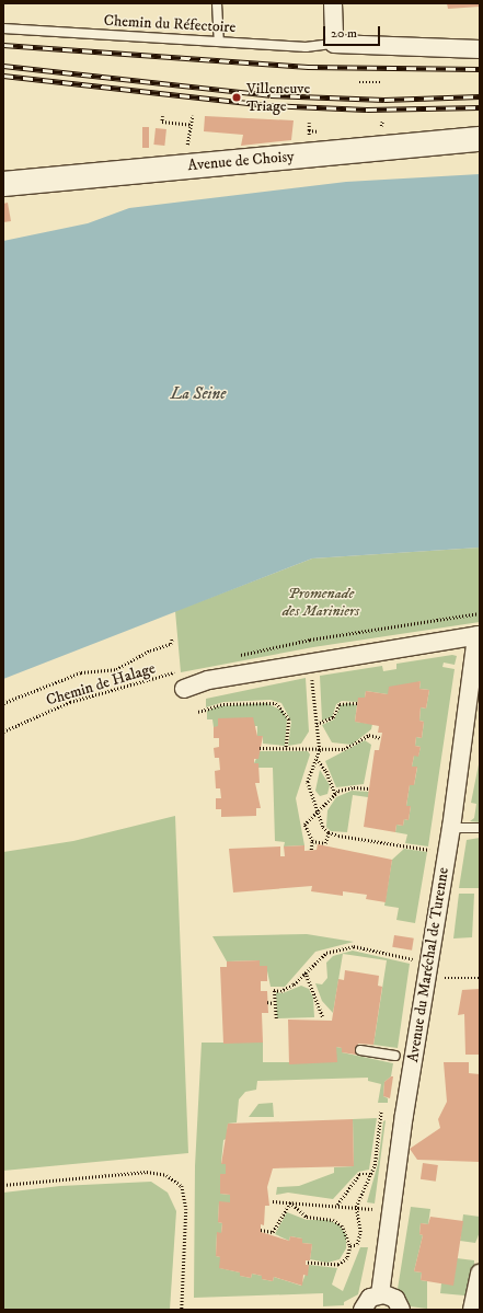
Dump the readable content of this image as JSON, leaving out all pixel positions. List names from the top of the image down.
{
  "streets": {
    "main road": ["Avenue de Choisy"],
    "street": ["Avenue du Maréchal de Turenne"],
    "lane": ["Chemin du Réfectoire"],
    "path": ["Chemin de Halage"]
  },
  "water": ["La Seine"],
  "parks": ["Promenade des Mariniers"],
  "places": ["Villeneuve Triage"],
  "scale_bar": "20 m"
}
